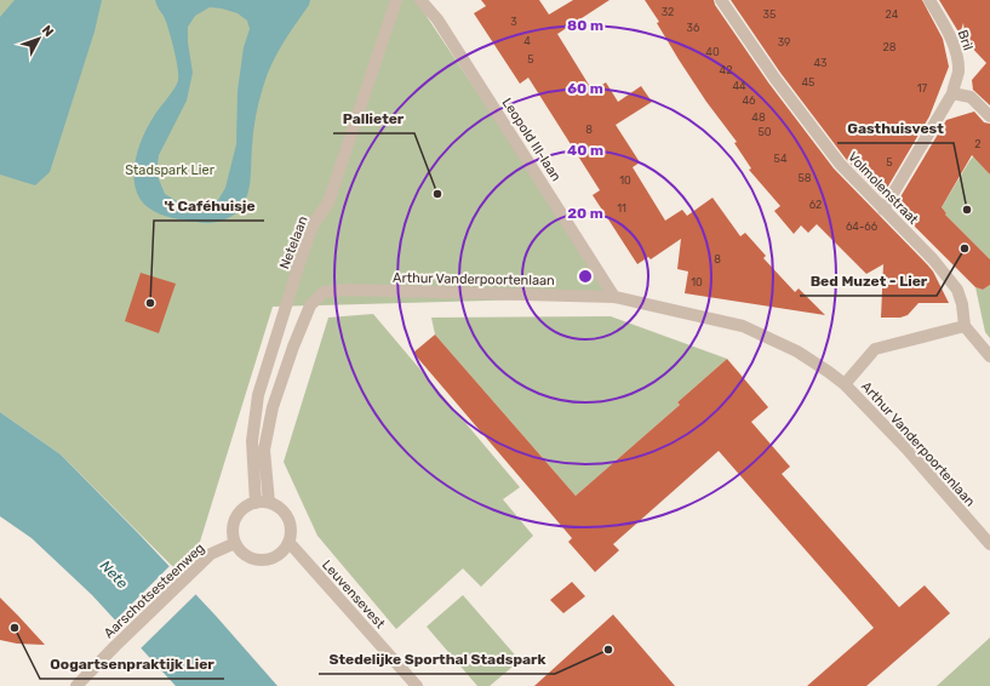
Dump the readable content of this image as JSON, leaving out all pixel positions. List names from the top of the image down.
{
  "streets": {
    "street": [
      "Bril",
      "Leopold III-laan",
      "Volmolenstraat",
      "Netelaan",
      "Arthur Vanderpoortenlaan",
      "Aarschotsesteenweg",
      "Leuvensevest"
    ]
  },
  "crossings": [
    ["Bril", "Volmolenstraat"],
    ["Leopold III-laan", "Arthur Vanderpoortenlaan"],
    ["Volmolenstraat", "Arthur Vanderpoortenlaan"],
    ["Netelaan", "Arthur Vanderpoortenlaan"],
    ["Netelaan", "Aarschotsesteenweg"],
    ["Netelaan", "Leuvensevest"],
    ["Arthur Vanderpoortenlaan", "Aarschotsesteenweg"],
    ["Arthur Vanderpoortenlaan", "Leuvensevest"],
    ["Aarschotsesteenweg", "Leuvensevest"]
  ],
  "water": ["Nete"],
  "parks": ["Stadspark Lier"],
  "places": [
    "Pallieter",
    "Gasthuisvest",
    "Bed Muzet - Lier",
    "'t Caféhuisje",
    "Oogartsenpraktijk Lier",
    "Stedelijke Sporthal Stadspark"
  ],
  "house_numbers": [
    "32",
    "35",
    "24",
    "3",
    "36",
    "4",
    "39",
    "28",
    "40",
    "5",
    "43",
    "42",
    "45",
    "44",
    "17",
    "46",
    "48",
    "8",
    "50",
    "2",
    "54",
    "5",
    "58",
    "10",
    "62",
    "11",
    "64-66",
    "8",
    "10"
  ],
  "north": "top right",
  "rings": [
    "80 m",
    "60 m",
    "40 m",
    "20 m"
  ]
}
